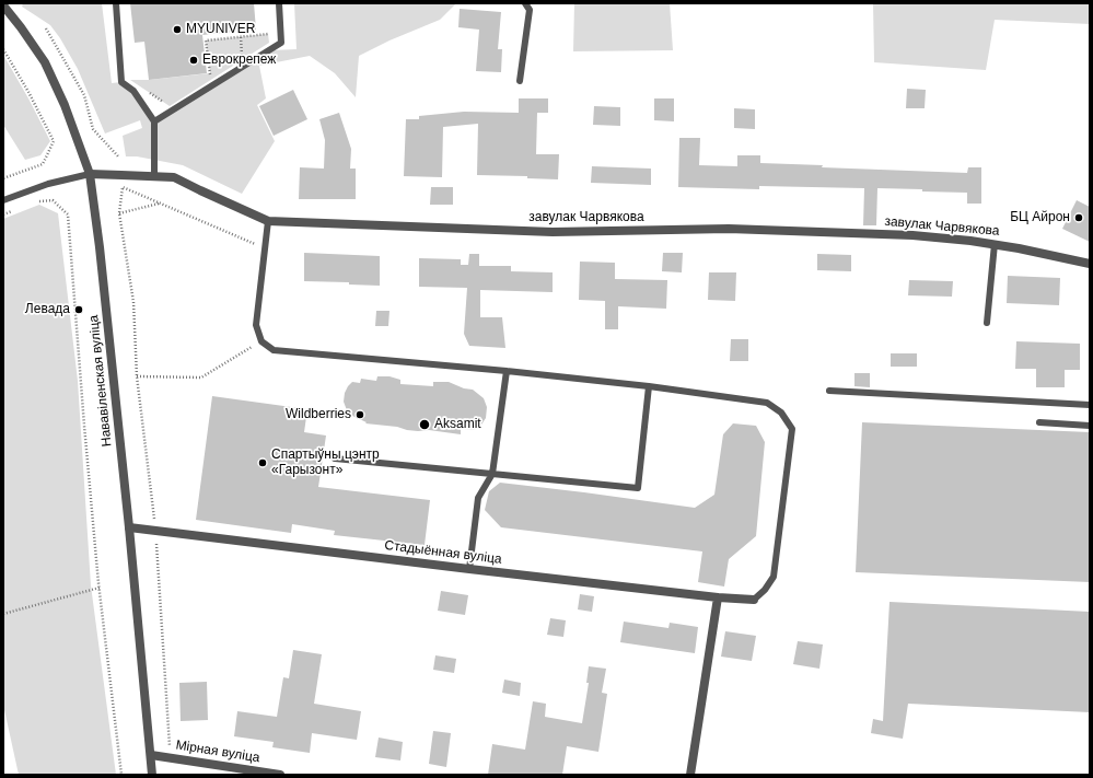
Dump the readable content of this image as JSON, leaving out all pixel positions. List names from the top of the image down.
{
  "streets": {
    "street": [
      "завулак Чарвякова",
      "Нававіленская вуліца",
      "Стадыённая вуліца",
      "Мірная вуліца"
    ]
  },
  "crossings": [
    ["завулак Чарвякова", "Нававіленская вуліца"],
    ["Нававіленская вуліца", "Стадыённая вуліца"],
    ["Нававіленская вуліца", "Мірная вуліца"]
  ],
  "places": [
    "MYUNIVER",
    "Еврокрепеж",
    "БЦ Айрон",
    "Левада",
    "Wildberries",
    "Aksamit",
    "Спартыўны цэнтр «Гарызонт»"
  ]
}
